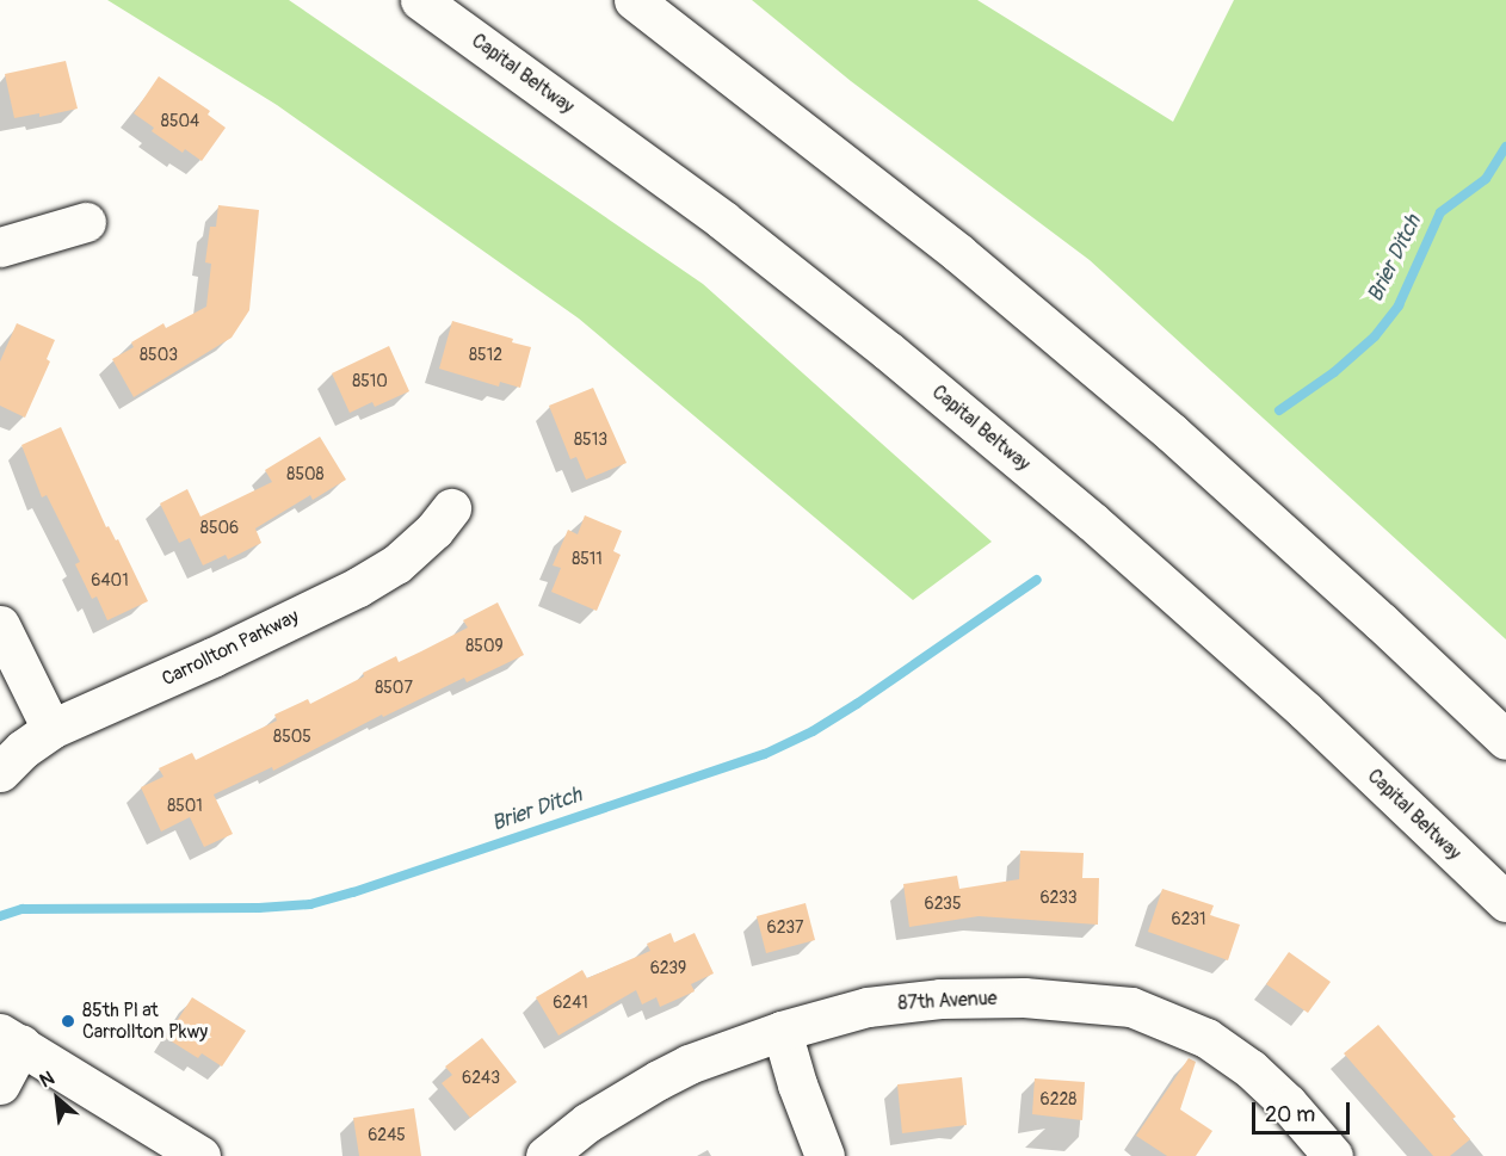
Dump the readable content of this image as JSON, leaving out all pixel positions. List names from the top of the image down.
{
  "streets": {
    "main road": ["Capital Beltway", "Carrollton Parkway", "87th Avenue"]
  },
  "water": ["Brier Ditch"],
  "places": ["85th Pl at Carrollton Pkwy"],
  "house_numbers": [
    "8504",
    "8503",
    "8512",
    "8510",
    "8513",
    "8508",
    "8506",
    "8511",
    "6401",
    "8509",
    "8507",
    "8505",
    "8501",
    "6233",
    "6235",
    "6231",
    "6237",
    "6239",
    "6241",
    "6243",
    "6228",
    "6245"
  ],
  "scale_bar": "20 m",
  "north": "top left"
}
